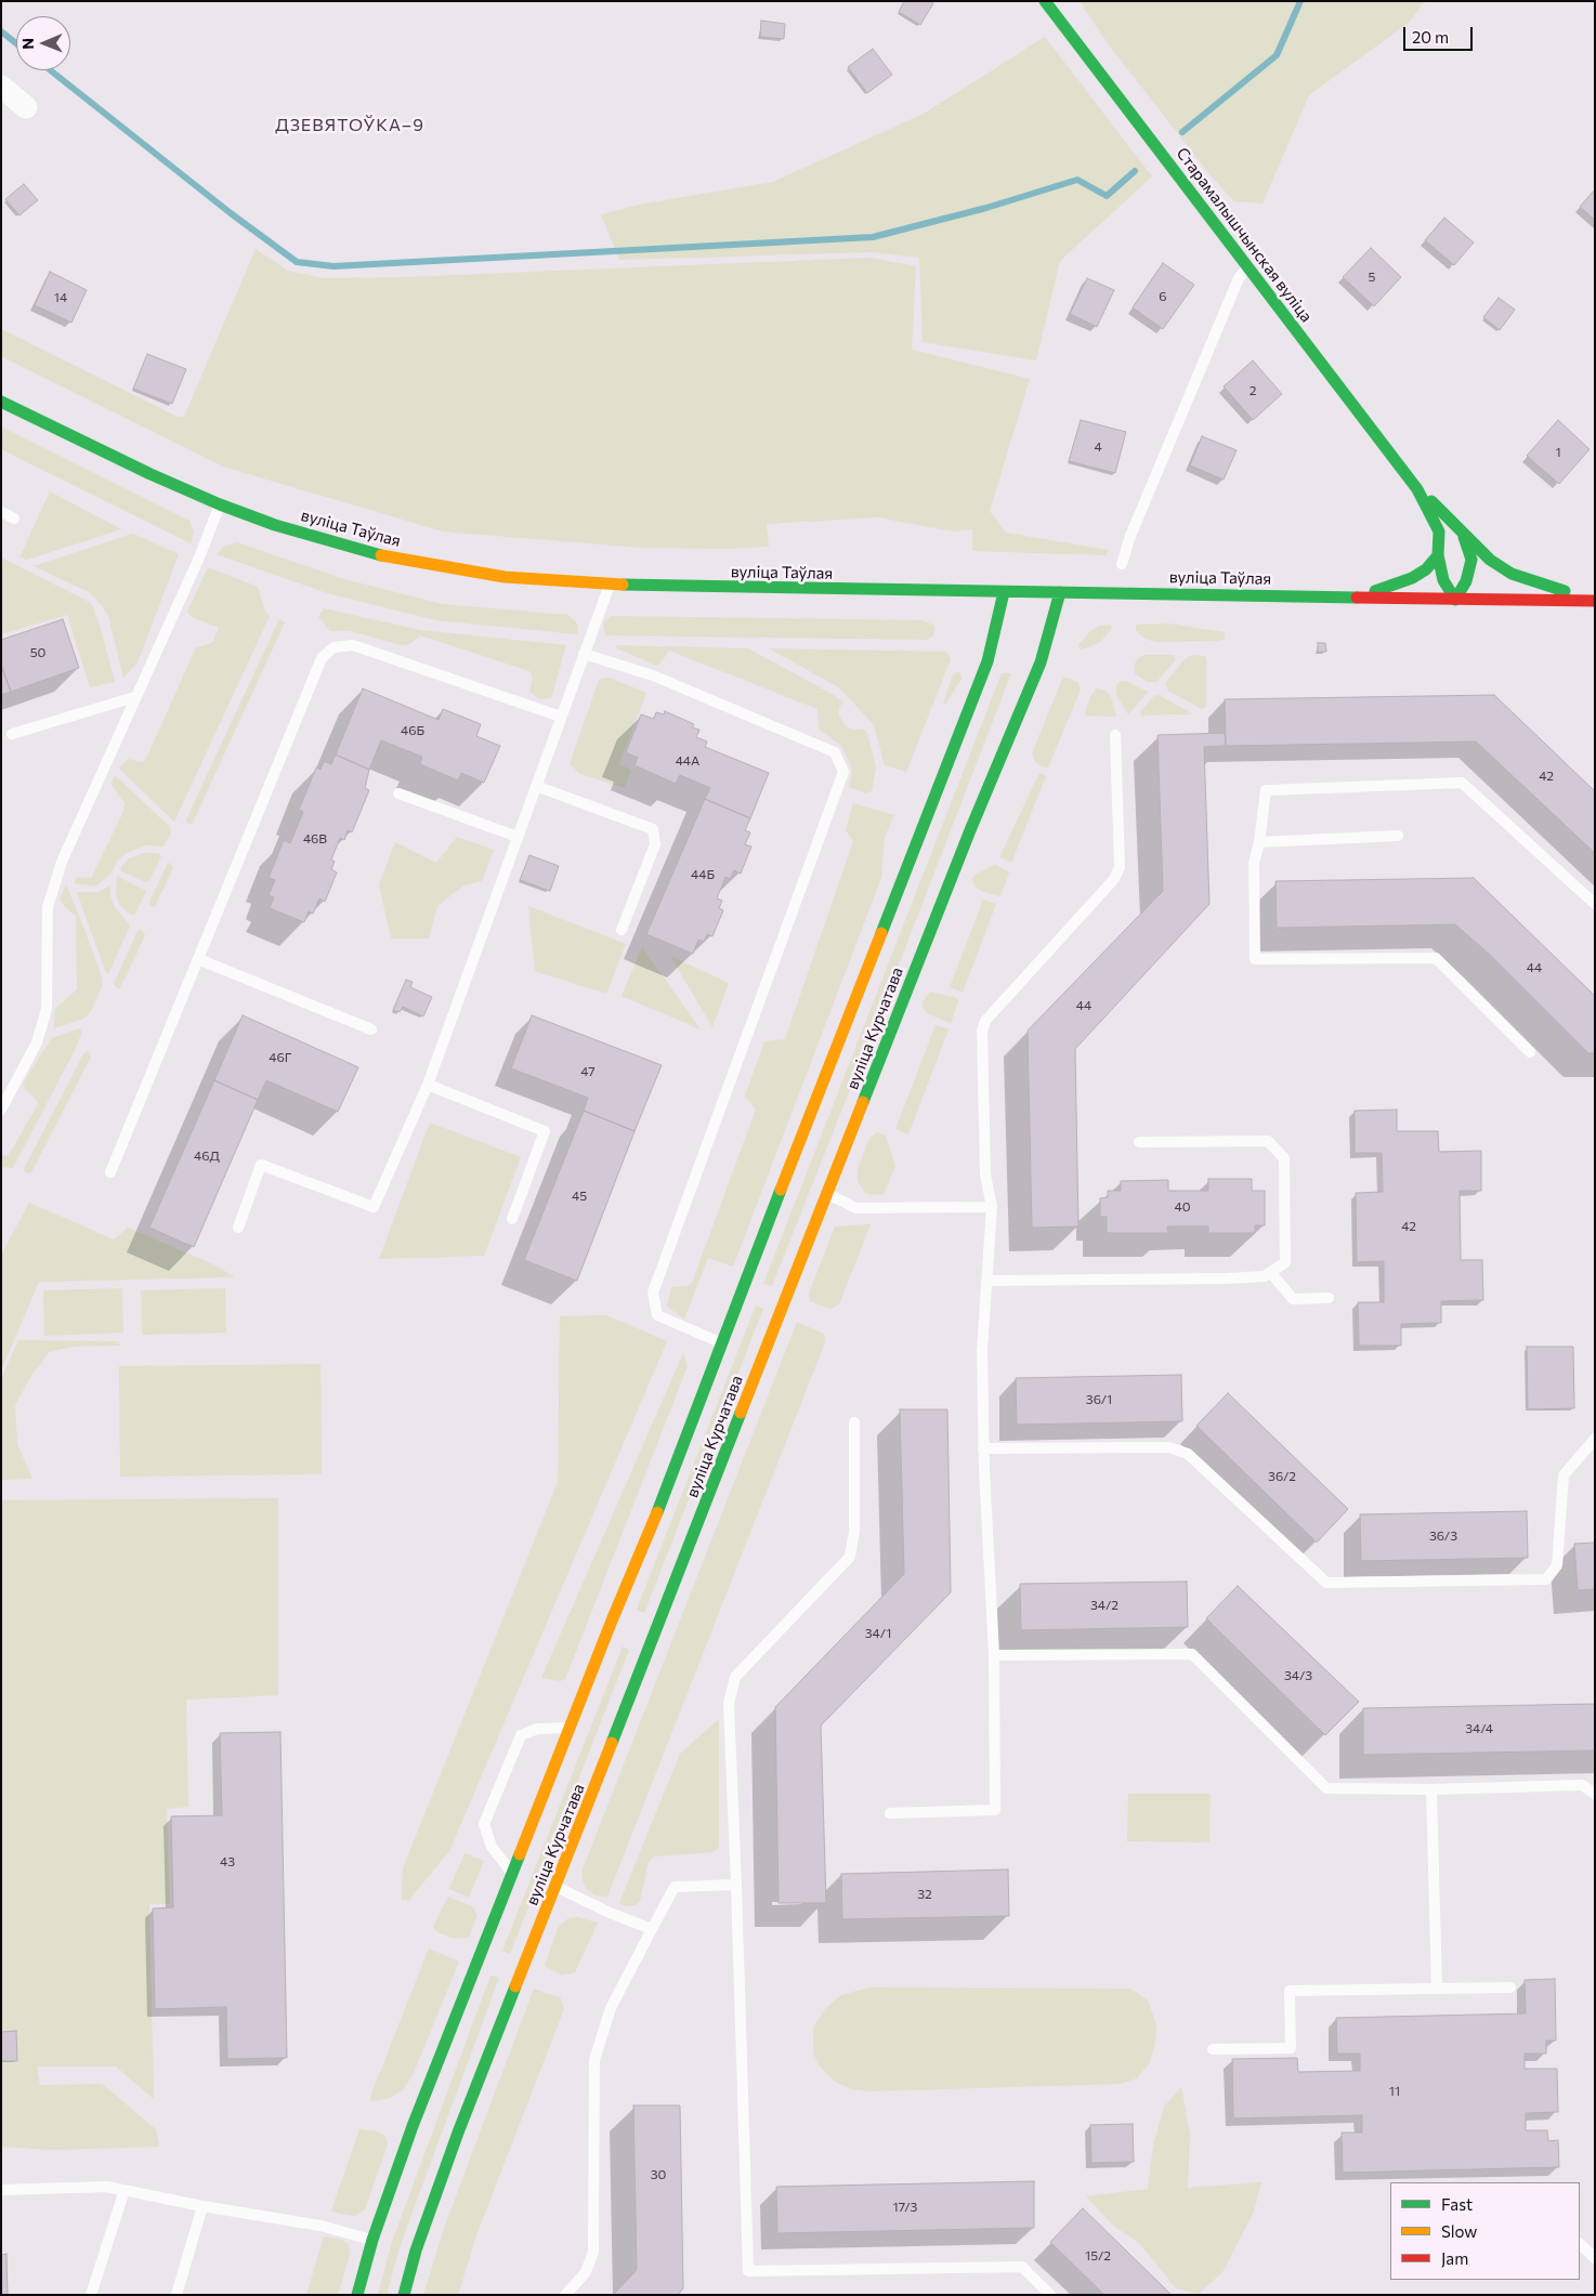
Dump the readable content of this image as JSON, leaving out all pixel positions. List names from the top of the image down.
{
  "streets": {
    "main road": ["Старамалышчынская вуліца", "вуліца Таўлая", "вуліца Курчатава"]
  },
  "crossings": [
    ["вуліца Таўлая", "вуліца Курчатава"]
  ],
  "districts": ["ДЗЕВЯТОЎКА–9"],
  "house_numbers": [
    "5",
    "6",
    "14",
    "2",
    "4",
    "1",
    "50",
    "46Б",
    "44А",
    "42",
    "46В",
    "44Б",
    "44",
    "44",
    "46Г",
    "47",
    "46Д",
    "45",
    "40",
    "42",
    "36/1",
    "36/2",
    "36/3",
    "34/2",
    "34/1",
    "34/3",
    "34/4",
    "43",
    "32",
    "11",
    "30",
    "17/3",
    "15/2"
  ],
  "legend": ["Fast", "Slow", "Jam"],
  "scale_bar": "20 m",
  "north": "left"
}
